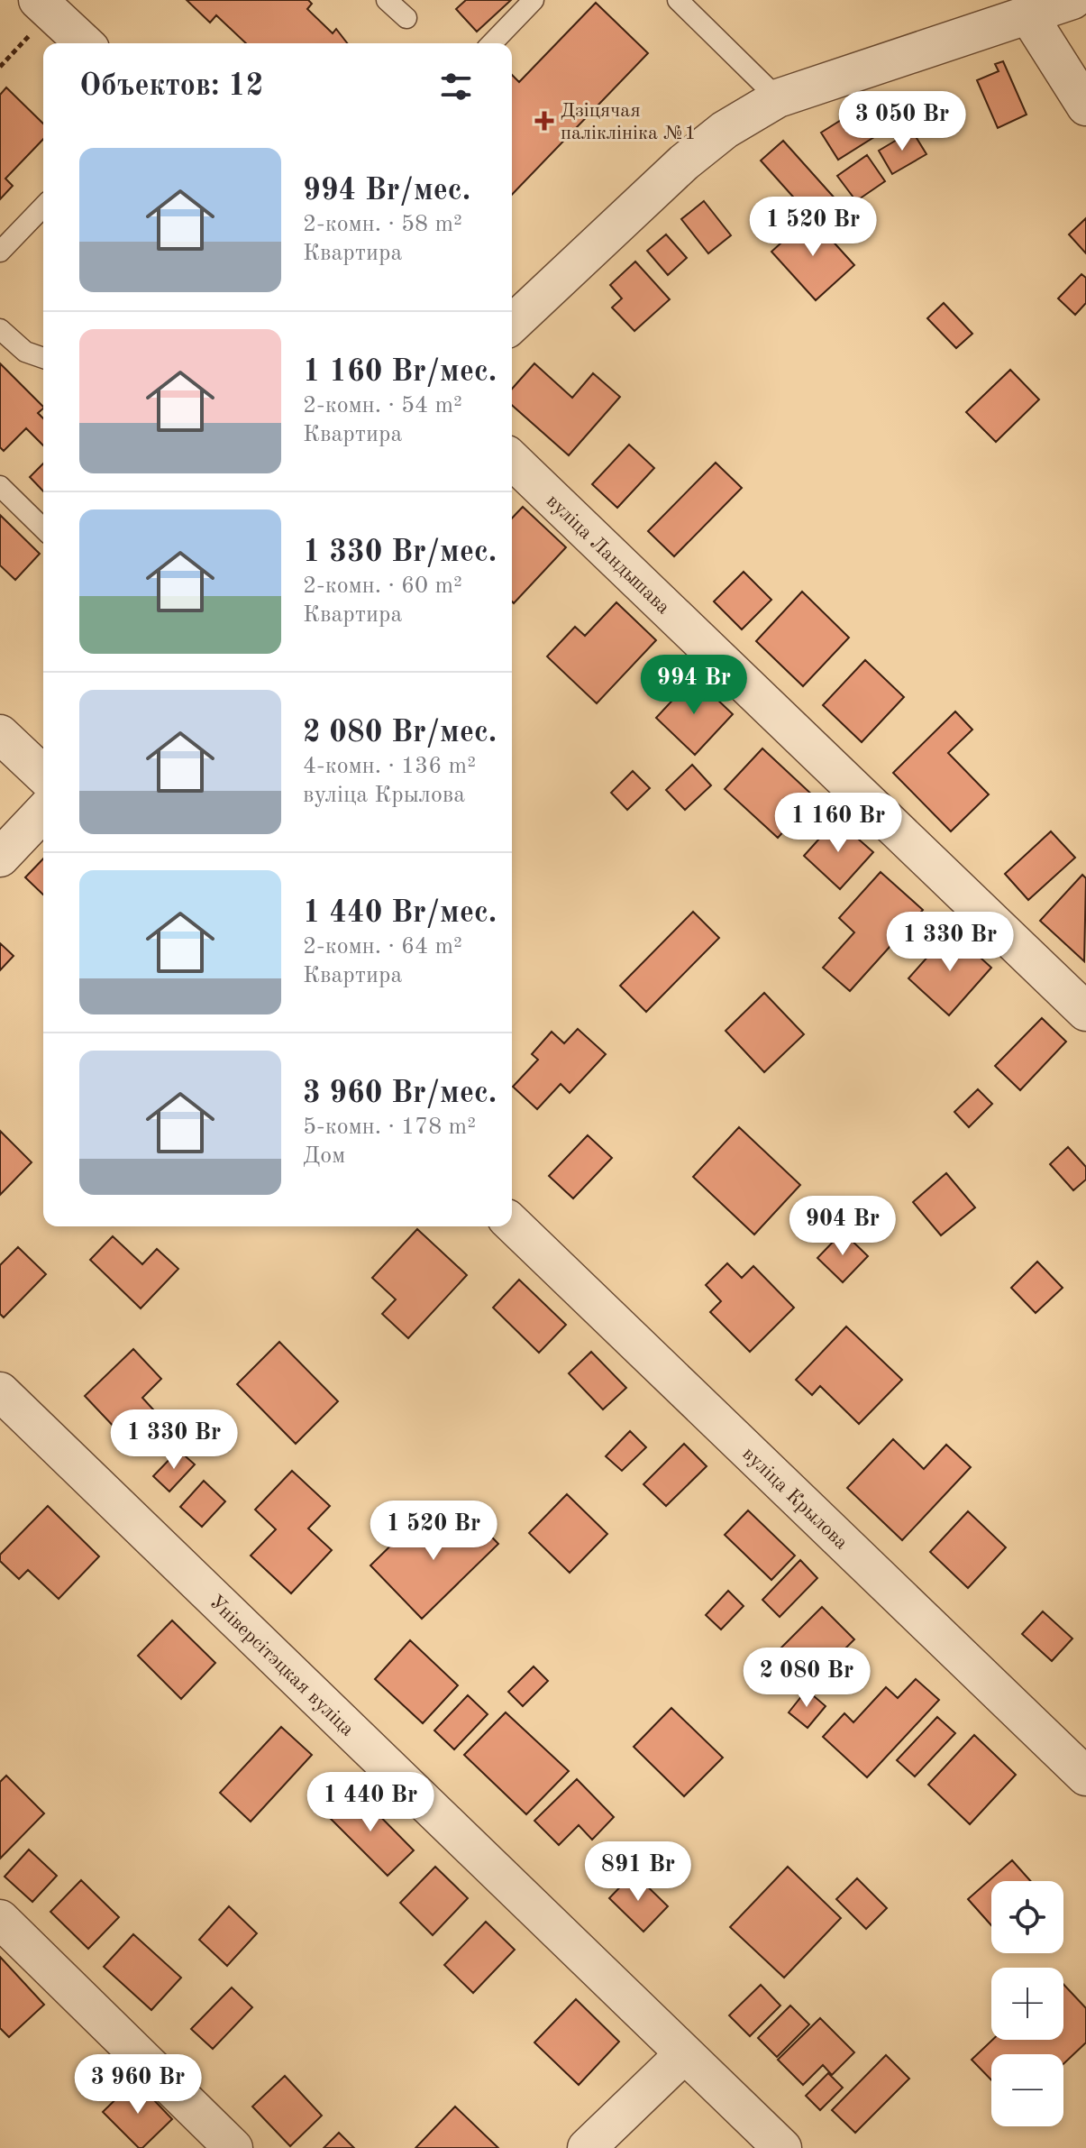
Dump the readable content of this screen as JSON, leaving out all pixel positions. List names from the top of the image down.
{
  "streets": {
    "street": ["вуліца Ландышава", "вуліца Крылова", "Універсітэцкая вуліца"]
  },
  "places": {
    "health": ["Дзіцячая паліклініка №1"]
  },
  "page": {
    "heading": "Объектов: 12",
    "price": [
      "3 050 Br",
      "1 520 Br",
      "994 Br",
      "1 160 Br",
      "1 330 Br",
      "904 Br",
      "1 330 Br",
      "1 520 Br",
      "2 080 Br",
      "1 440 Br",
      "891 Br",
      "3 960 Br"
    ],
    "list": [
      {
        "name": "994 Br/мес.",
        "note": "2-комн. · 58 m² · Квартира"
      },
      {
        "name": "1 160 Br/мес.",
        "note": "2-комн. · 54 m² · Квартира"
      },
      {
        "name": "1 330 Br/мес.",
        "note": "2-комн. · 60 m² · Квартира"
      },
      {
        "name": "2 080 Br/мес.",
        "note": "4-комн. · 136 m² · вуліца Крылова"
      },
      {
        "name": "1 440 Br/мес.",
        "note": "2-комн. · 64 m² · Квартира"
      },
      {
        "name": "3 960 Br/мес.",
        "note": "5-комн. · 178 m² · Дом"
      }
    ],
    "map_buttons": ["+", "−"]
  }
}
